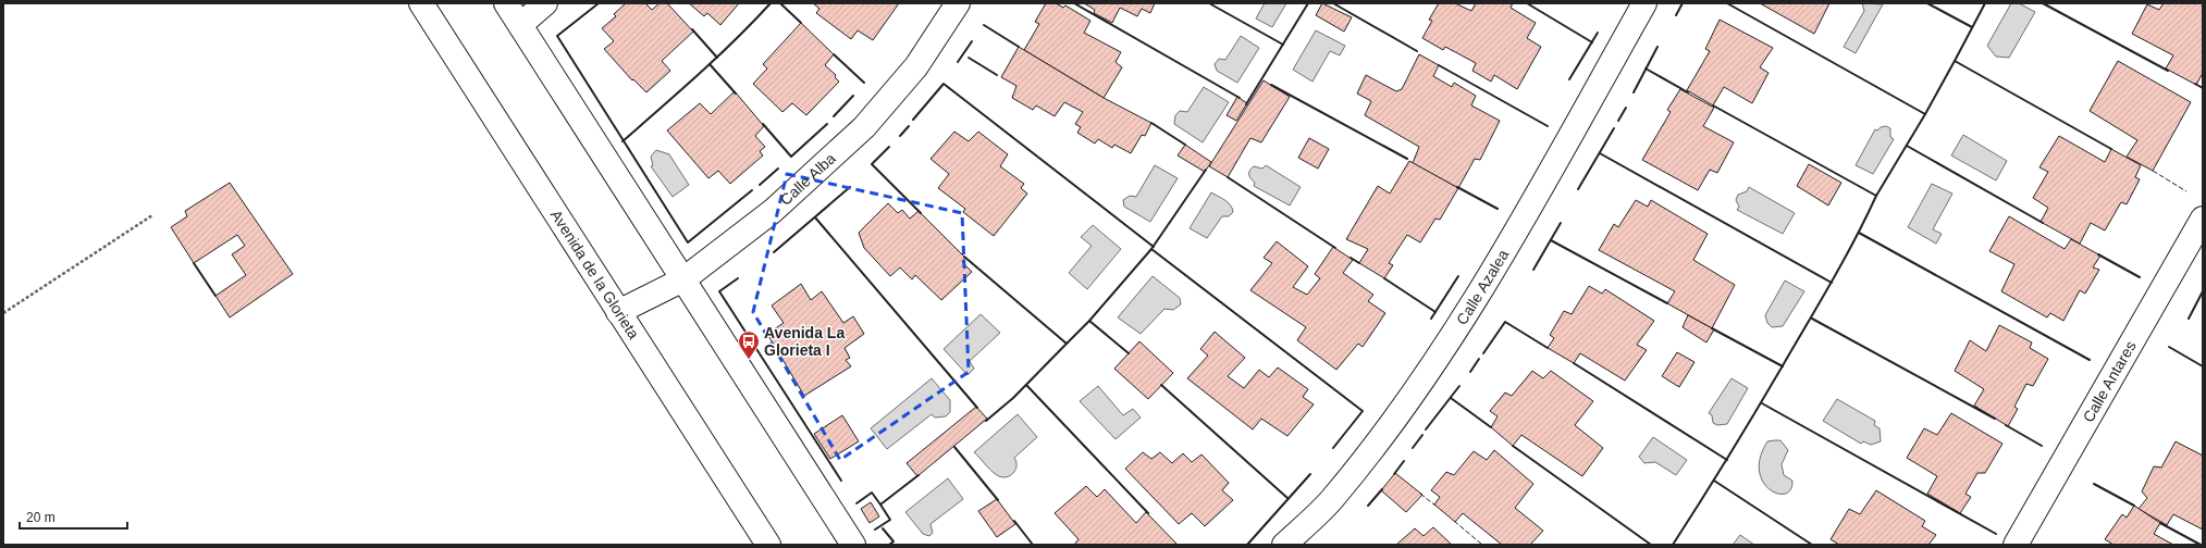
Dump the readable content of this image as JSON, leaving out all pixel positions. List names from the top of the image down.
{
  "streets": {
    "street": [
      "Calle Alba",
      "Avenida de la Glorieta",
      "Calle Azalea",
      "Calle Antares"
    ]
  },
  "crossings": [
    ["Calle Alba", "Avenida de la Glorieta"]
  ],
  "places": {
    "bus stop": ["Avenida La Glorieta I"]
  },
  "scale_bar": "20 m"
}
